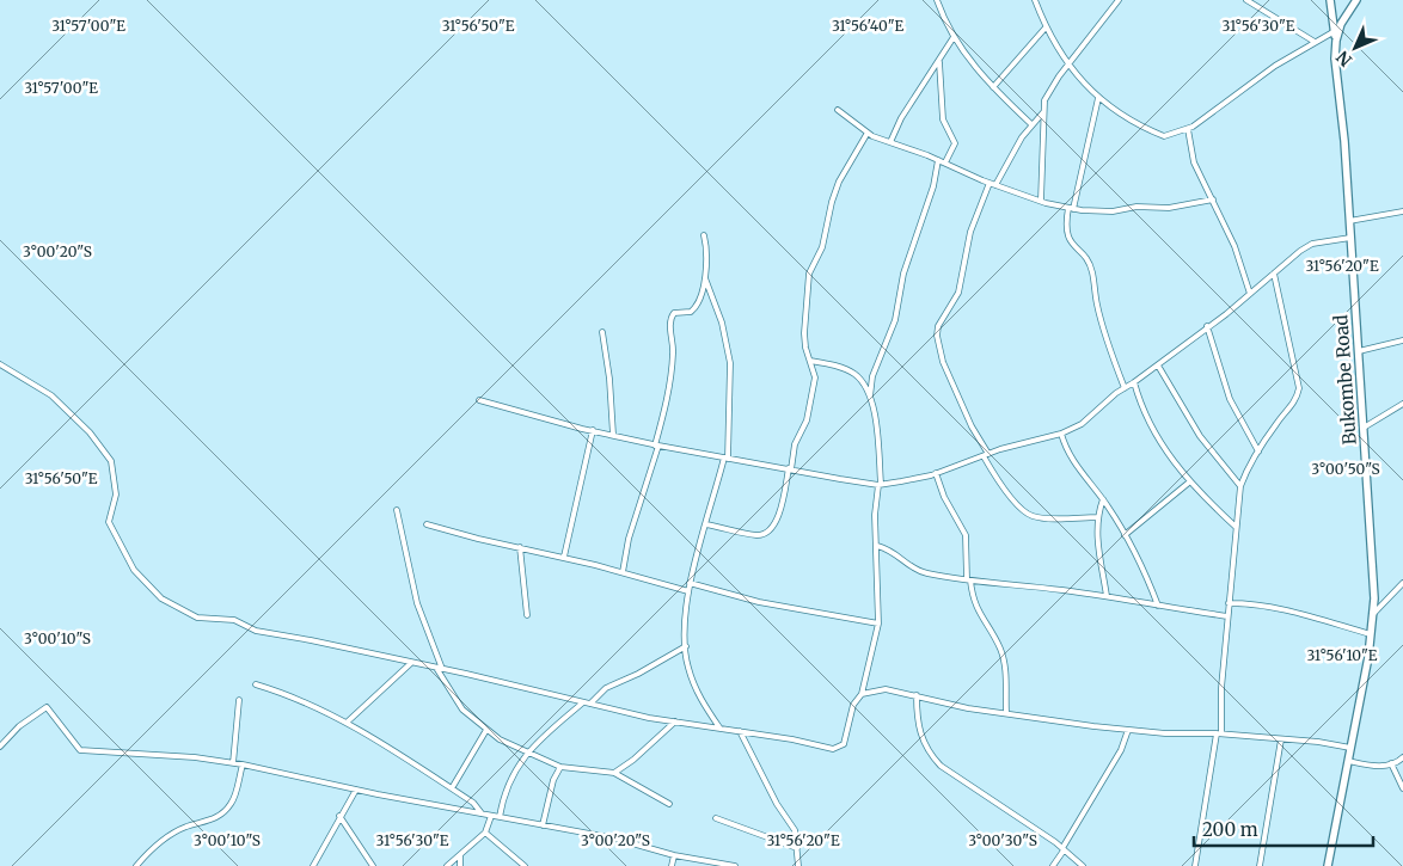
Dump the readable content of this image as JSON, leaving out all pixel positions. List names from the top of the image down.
{
  "streets": {
    "main road": ["Bukombe Road"]
  },
  "scale_bar": "200 m",
  "north": "bottom left",
  "coordinates": [
    "31°57'00\"E",
    "31°56'50\"E",
    "31°56'40\"E",
    "31°56'30\"E",
    "3°00'20\"S",
    "31°56'20\"E",
    "3°00'50\"S",
    "3°00'10\"S",
    "31°56'10\"E",
    "3°00'30\"S"
  ]
}
